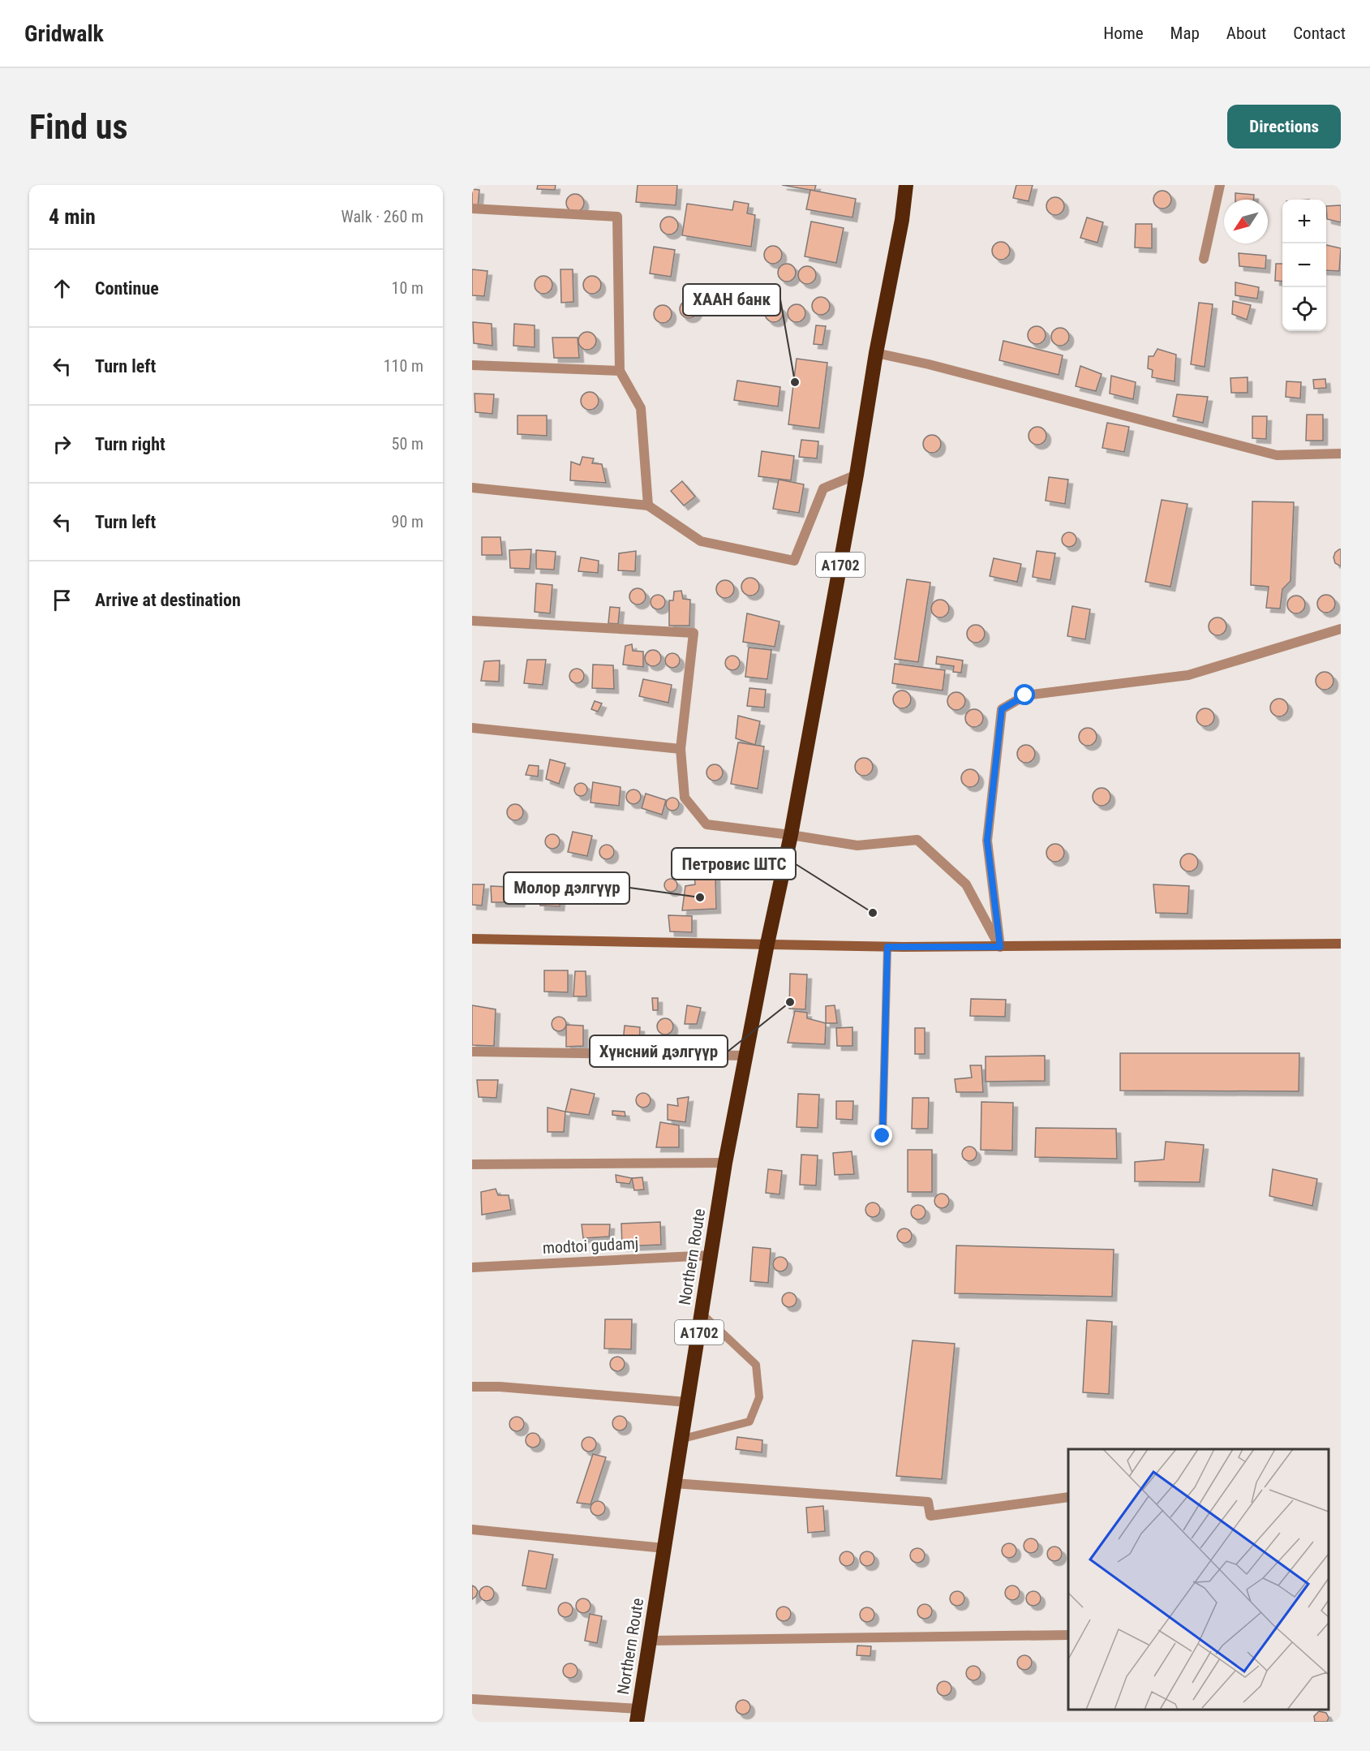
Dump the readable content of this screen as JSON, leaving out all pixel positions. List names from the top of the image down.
{
  "streets": {
    "highway": ["A1702", "Northern Route"],
    "street": ["modtoi gudamj"]
  },
  "crossings": [
    ["A1702", "Northern Route"],
    ["modtoi gudamj", "Northern Route"]
  ],
  "places": [
    "ХААН банк",
    "Молор дэлгүүр",
    "Петровис ШТС",
    "Хүнсний дэлгүүр"
  ],
  "north": "bottom left",
  "page": {
    "header": "Gridwalk",
    "nav": [
      "Home",
      "Map",
      "About",
      "Contact"
    ],
    "buttons": "Directions",
    "title": "Find us",
    "heading": ["4 min", "Walk · 260 m"],
    "map_buttons": ["+", "−"],
    "list": [
      ["Continue", "10 m"],
      ["Turn left", "110 m"],
      ["Turn right", "50 m"],
      ["Turn left", "90 m"],
      "Arrive at destination"
    ]
  }
}
